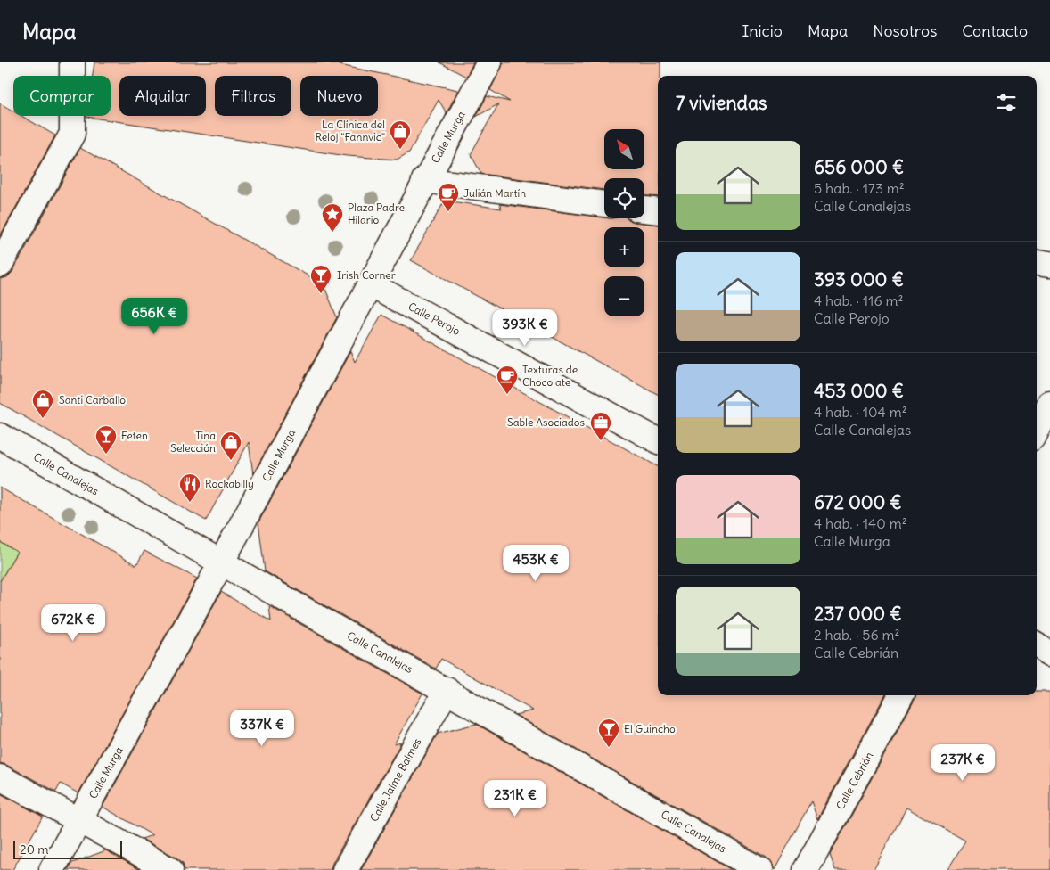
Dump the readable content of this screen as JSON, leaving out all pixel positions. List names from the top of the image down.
{
  "streets": {
    "street": [
      "Calle Murga",
      "Calle Perojo",
      "Calle Canalejas",
      "Calle Jaime Balmes",
      "Calle Cebrián"
    ]
  },
  "crossings": [
    ["Calle Murga", "Calle Perojo"],
    ["Calle Murga", "Calle Canalejas"],
    ["Calle Canalejas", "Calle Jaime Balmes"]
  ],
  "places": {
    "shop": ["La Clínica del Reloj \"Fannvic\"", "Santi Carballo", "Tina Selección"],
    "cafe": ["Julián Martín", "Texturas de Chocolate"],
    "place": ["Plaza Padre Hilario"],
    "bar": ["Irish Corner", "Feten", "El Guincho"],
    "office": ["Sable Asociados"],
    "restaurant": ["Rockabilly"]
  },
  "scale_bar": "20 m",
  "north": "top left",
  "page": {
    "header": "Mapa",
    "nav": [
      "Inicio",
      "Mapa",
      "Nosotros",
      "Contacto"
    ],
    "chip": [
      "Comprar",
      "Alquilar",
      "Filtros",
      "Nuevo"
    ],
    "heading": "7 viviendas",
    "map_buttons": ["+", "−"],
    "list": [
      {
        "name": "656 000 €",
        "note": "5 hab. · 173 m² · Calle Canalejas"
      },
      {
        "name": "393 000 €",
        "note": "4 hab. · 116 m² · Calle Perojo"
      },
      {
        "name": "453 000 €",
        "note": "4 hab. · 104 m² · Calle Canalejas"
      },
      {
        "name": "672 000 €",
        "note": "4 hab. · 140 m² · Calle Murga"
      },
      {
        "name": "237 000 €",
        "note": "2 hab. · 56 m² · Calle Cebrián"
      }
    ],
    "price": [
      "656K €",
      "393K €",
      "453K €",
      "672K €",
      "337K €",
      "237K €",
      "231K €"
    ],
    "scale": "20 m"
  }
}
